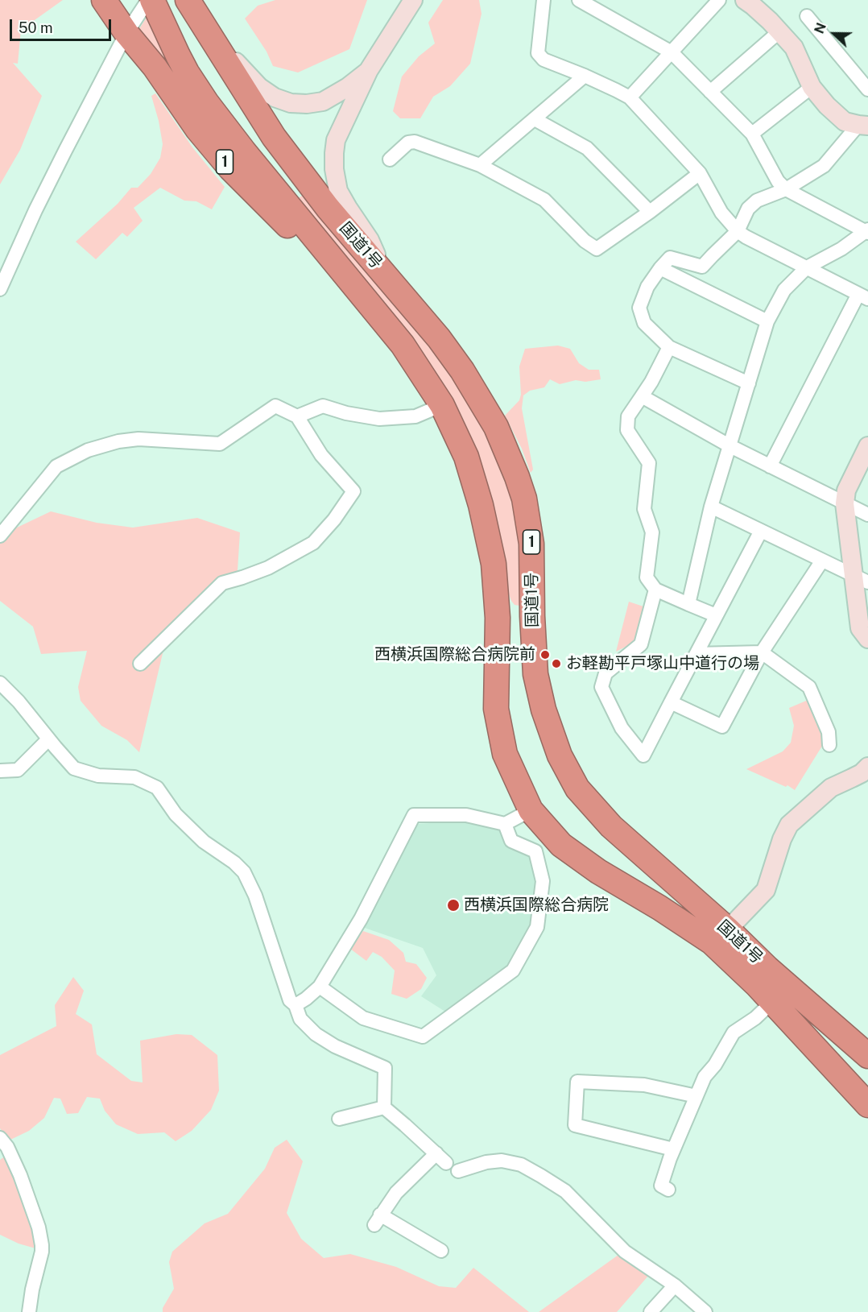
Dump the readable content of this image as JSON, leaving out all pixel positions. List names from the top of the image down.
{
  "streets": {
    "highway": ["1", "国道1号"]
  },
  "places": ["西横浜国際総合病院前", "お軽勘平戸塚山中道行の場", "西横浜国際総合病院"],
  "scale_bar": "50 m",
  "north": "left"
}
